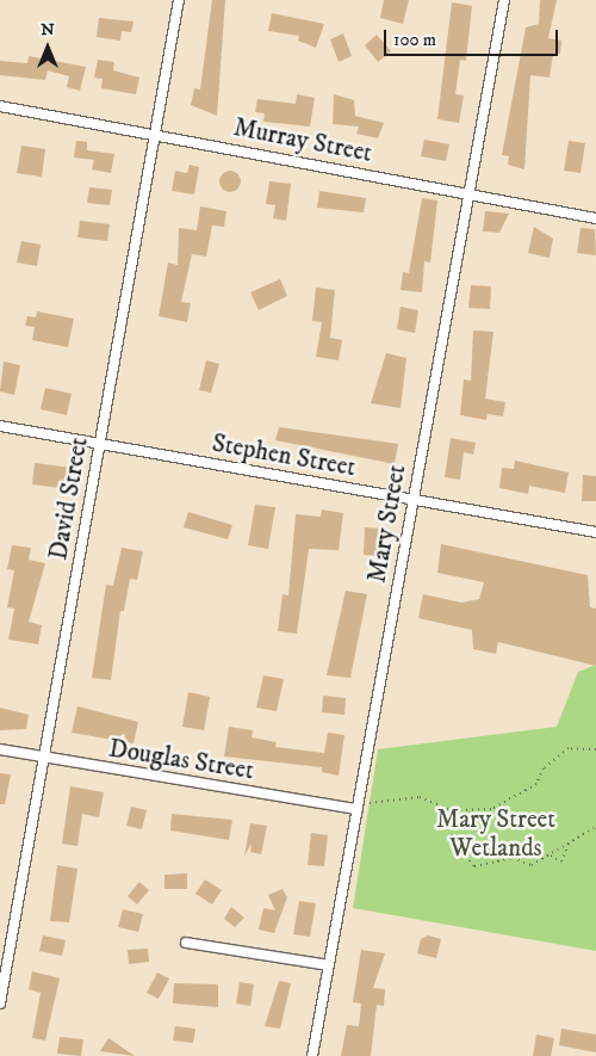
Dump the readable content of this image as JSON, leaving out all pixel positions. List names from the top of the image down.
{
  "streets": {
    "street": [
      "Murray Street",
      "Stephen Street",
      "David Street",
      "Mary Street",
      "Douglas Street"
    ]
  },
  "crossings": [
    ["Murray Street", "David Street"],
    ["Murray Street", "Mary Street"],
    ["Stephen Street", "David Street"],
    ["Stephen Street", "Mary Street"],
    ["David Street", "Douglas Street"],
    ["Mary Street", "Douglas Street"]
  ],
  "parks": ["Mary Street Wetlands"],
  "scale_bar": "100 m",
  "north": "top"
}
